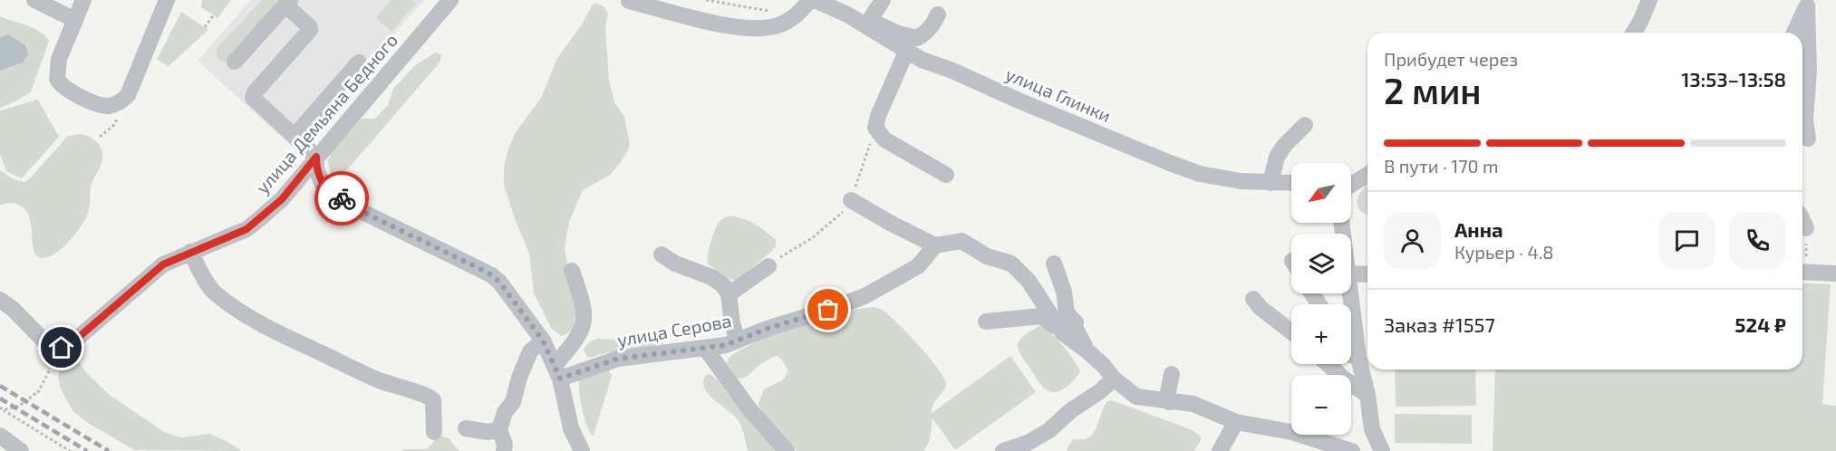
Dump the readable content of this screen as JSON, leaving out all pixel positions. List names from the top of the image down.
{
  "streets": {
    "street": ["улица Глинки", "улица Демьяна Бедного", "улица Серова"]
  },
  "north": "bottom left",
  "page": {
    "heading": ["2 мин", "Прибудет через", "13:53–13:58"],
    "panel": [
      "Анна",
      "Курьер · 4.8",
      "Заказ #1557",
      "524 ₽"
    ],
    "bar": "В пути · 170 m",
    "map_buttons": ["+", "−"]
  }
}
